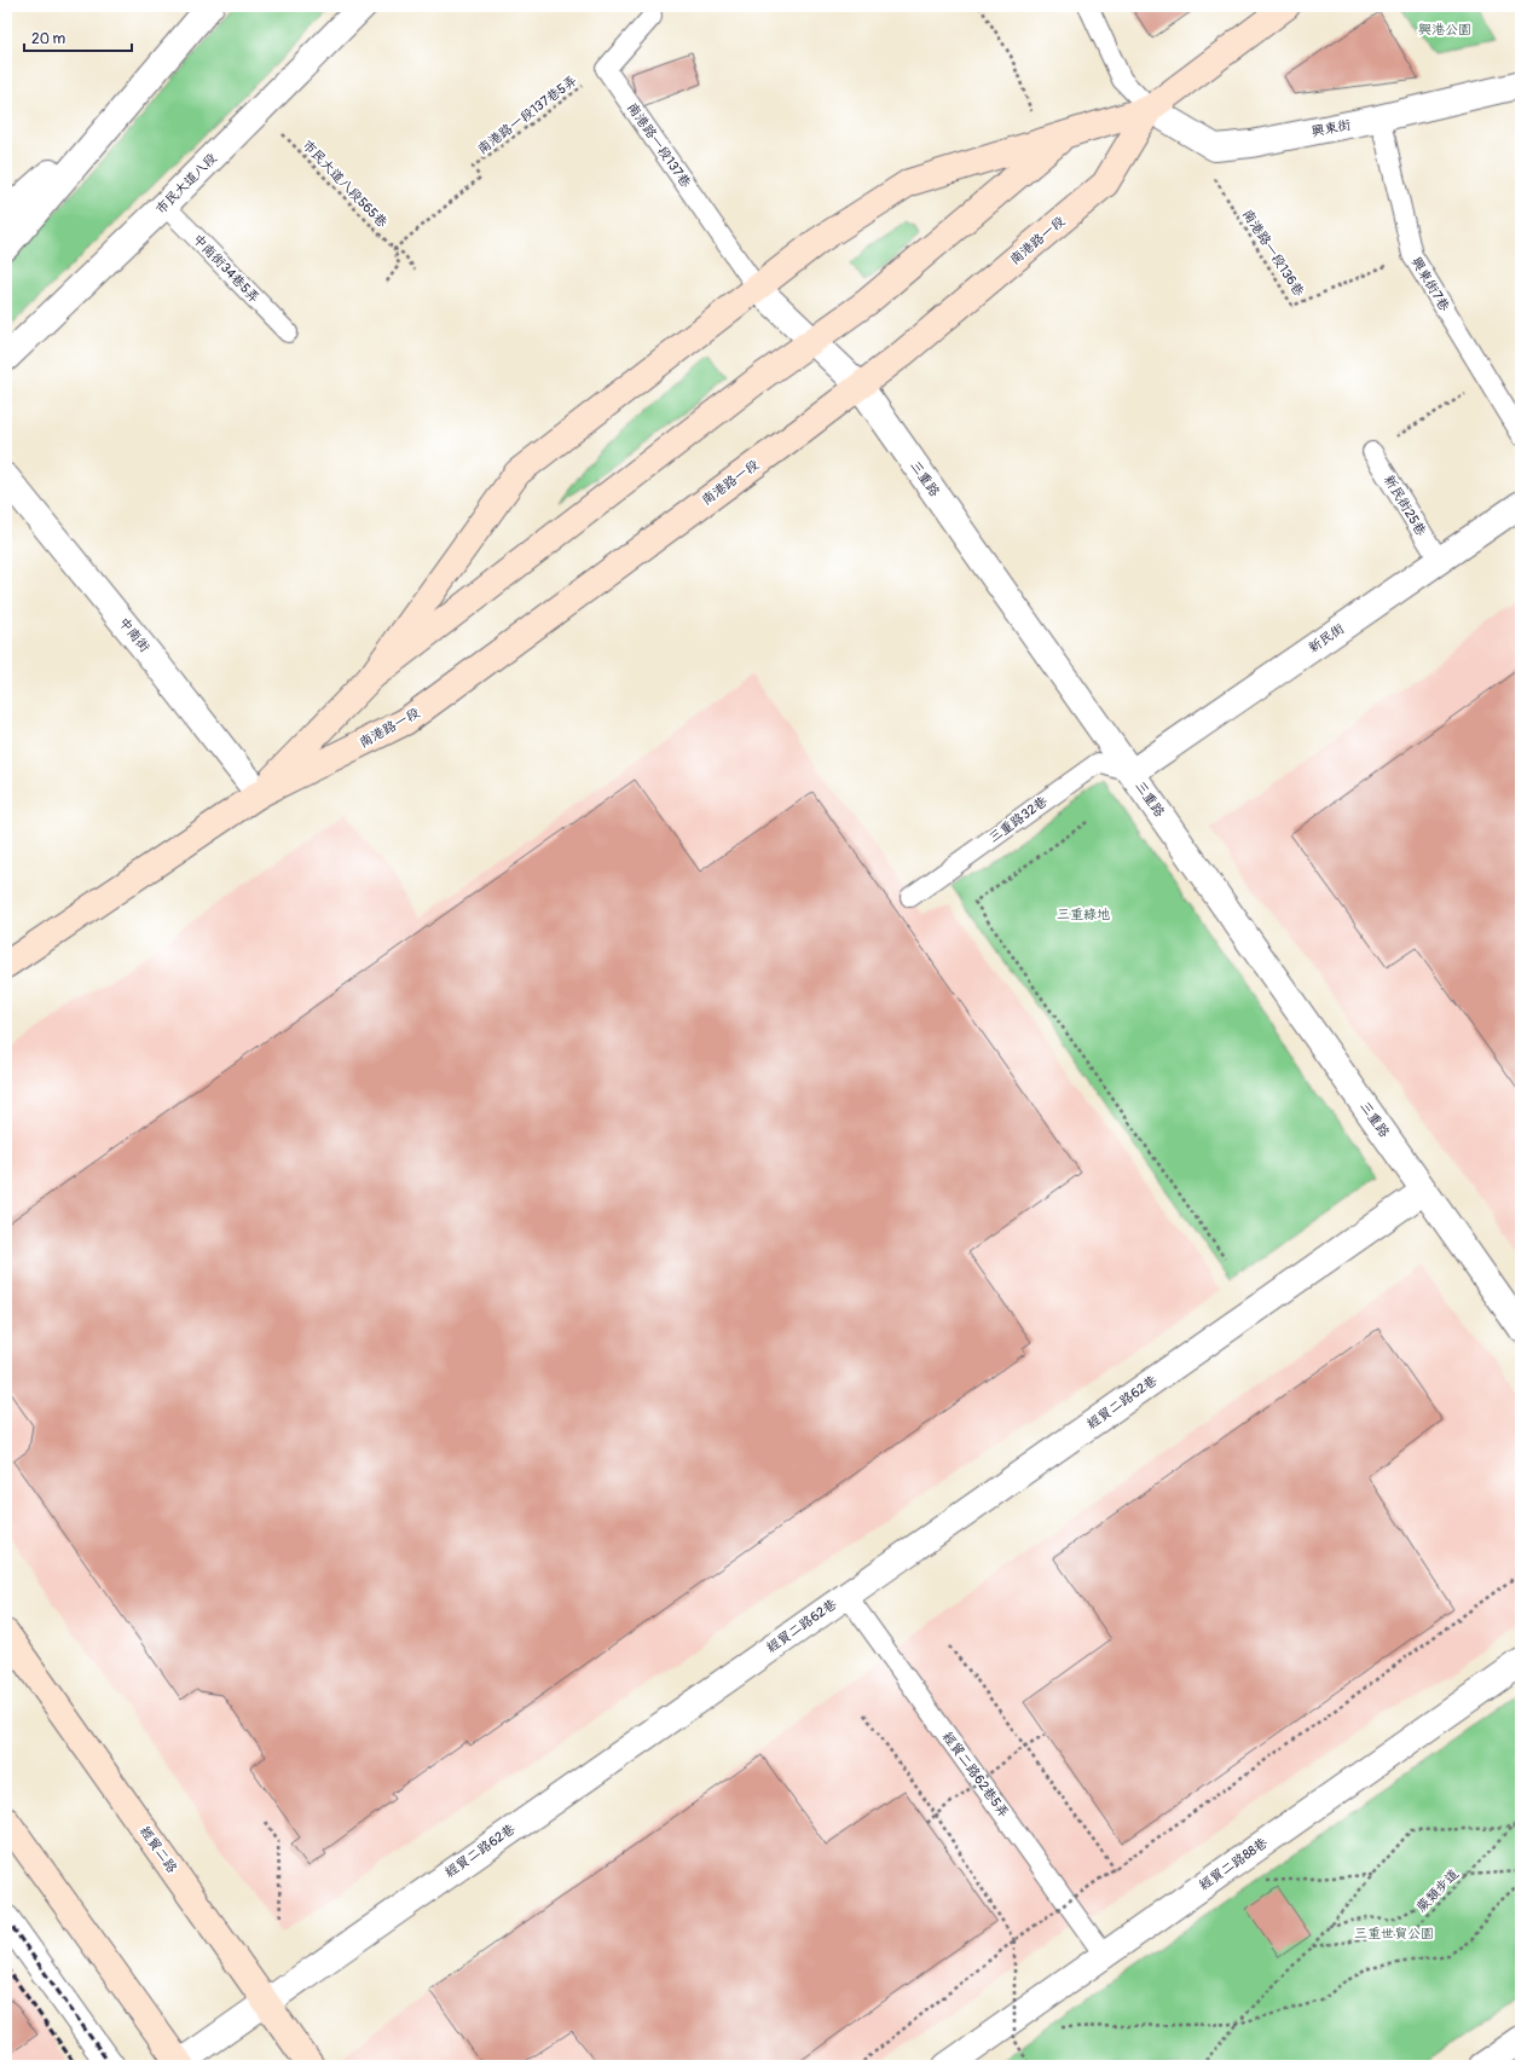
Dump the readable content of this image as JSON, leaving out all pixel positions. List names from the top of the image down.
{
  "streets": {
    "main road": ["南港路一段", "經貿二路"],
    "street": [
      "興東街",
      "市民大道八段",
      "三重路",
      "中南街",
      "新民街",
      "經貿二路62巷",
      "經貿二路88巷"
    ],
    "lane": [
      "南港路一段137巷",
      "中南街34巷5弄",
      "興東街7巷",
      "新民街25巷",
      "三重路32巷",
      "經貿二路62巷5弄"
    ],
    "path": [
      "南港路一段137巷5弄",
      "市民大道八段565巷",
      "南港路一段136巷",
      "蕨類步道"
    ]
  },
  "crossings": [
    ["南港路一段137巷5弄", "南港路一段137巷"],
    ["南港路一段137巷5弄", "市民大道八段565巷"],
    ["興東街", "南港路一段136巷"],
    ["興東街", "興東街7巷"],
    ["南港路一段137巷", "三重路"],
    ["市民大道八段", "中南街34巷5弄"],
    ["南港路一段", "三重路"],
    ["南港路一段", "中南街"],
    ["南港路一段136巷", "興東街7巷"],
    ["三重路", "新民街"],
    ["三重路", "三重路32巷"],
    ["三重路", "經貿二路62巷"],
    ["新民街25巷", "新民街"],
    ["新民街", "三重路32巷"],
    ["經貿二路62巷", "經貿二路62巷5弄"],
    ["經貿二路62巷", "經貿二路"],
    ["經貿二路62巷5弄", "經貿二路88巷"]
  ],
  "parks": ["興港公園", "三重綠地", "三重世貿公園"],
  "scale_bar": "20 m"
}
